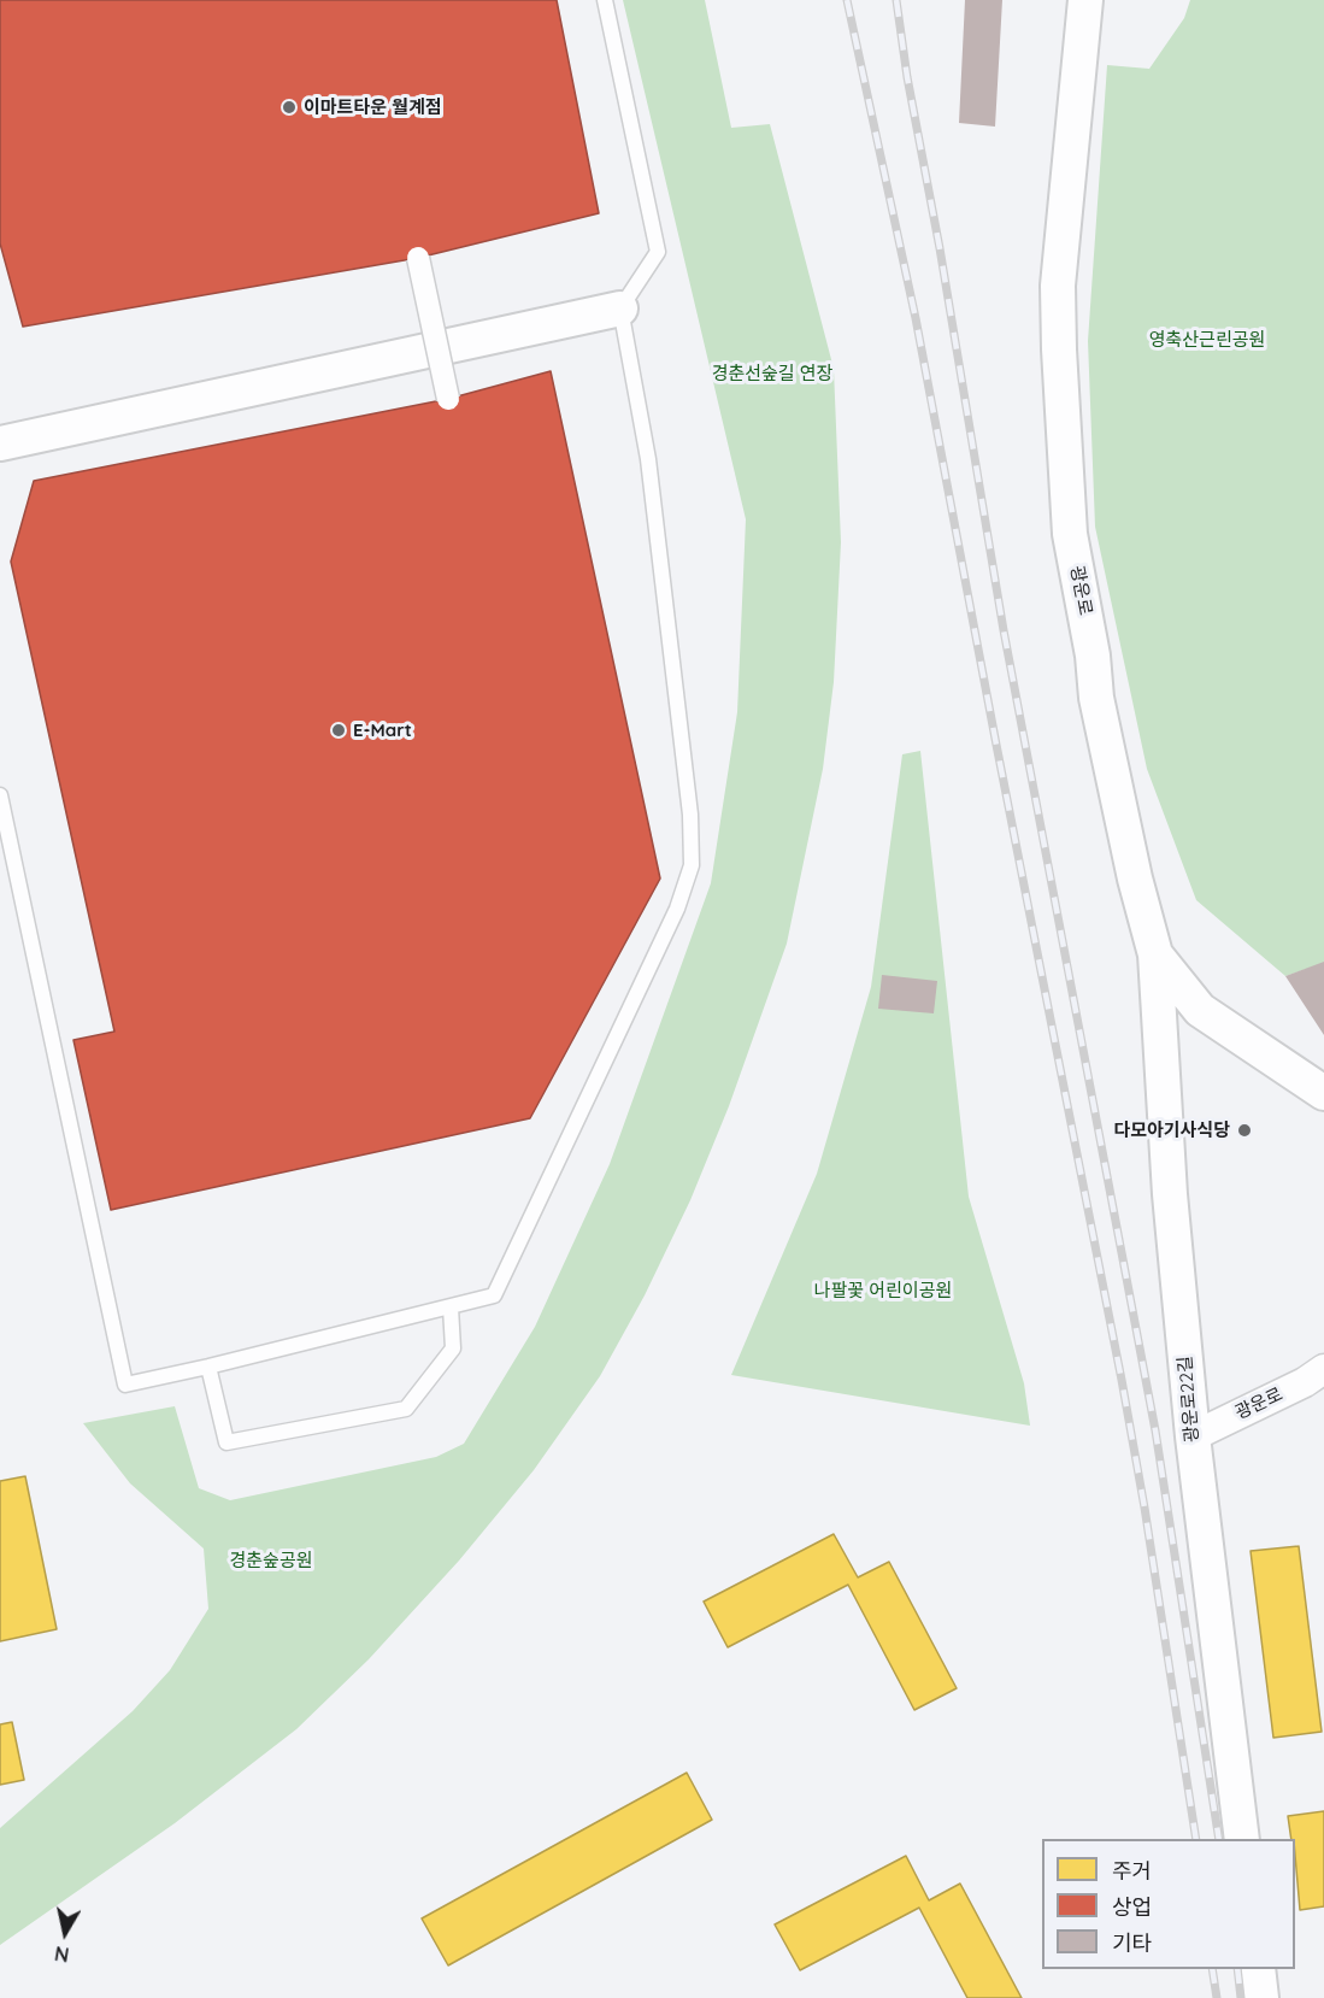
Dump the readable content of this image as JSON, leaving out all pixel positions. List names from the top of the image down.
{
  "streets": {
    "street": ["광운로", "광운로22길"]
  },
  "crossings": [
    ["광운로", "광운로22길"]
  ],
  "parks": [
    "영축산근린공원",
    "경춘선숲길 연장",
    "나팔꽃 어린이공원",
    "경춘숲공원"
  ],
  "places": ["이마트타운 월계점", "E-Mart", "다모아기사식당"],
  "legend": ["주거", "상업", "기타"],
  "north": "bottom"
}
